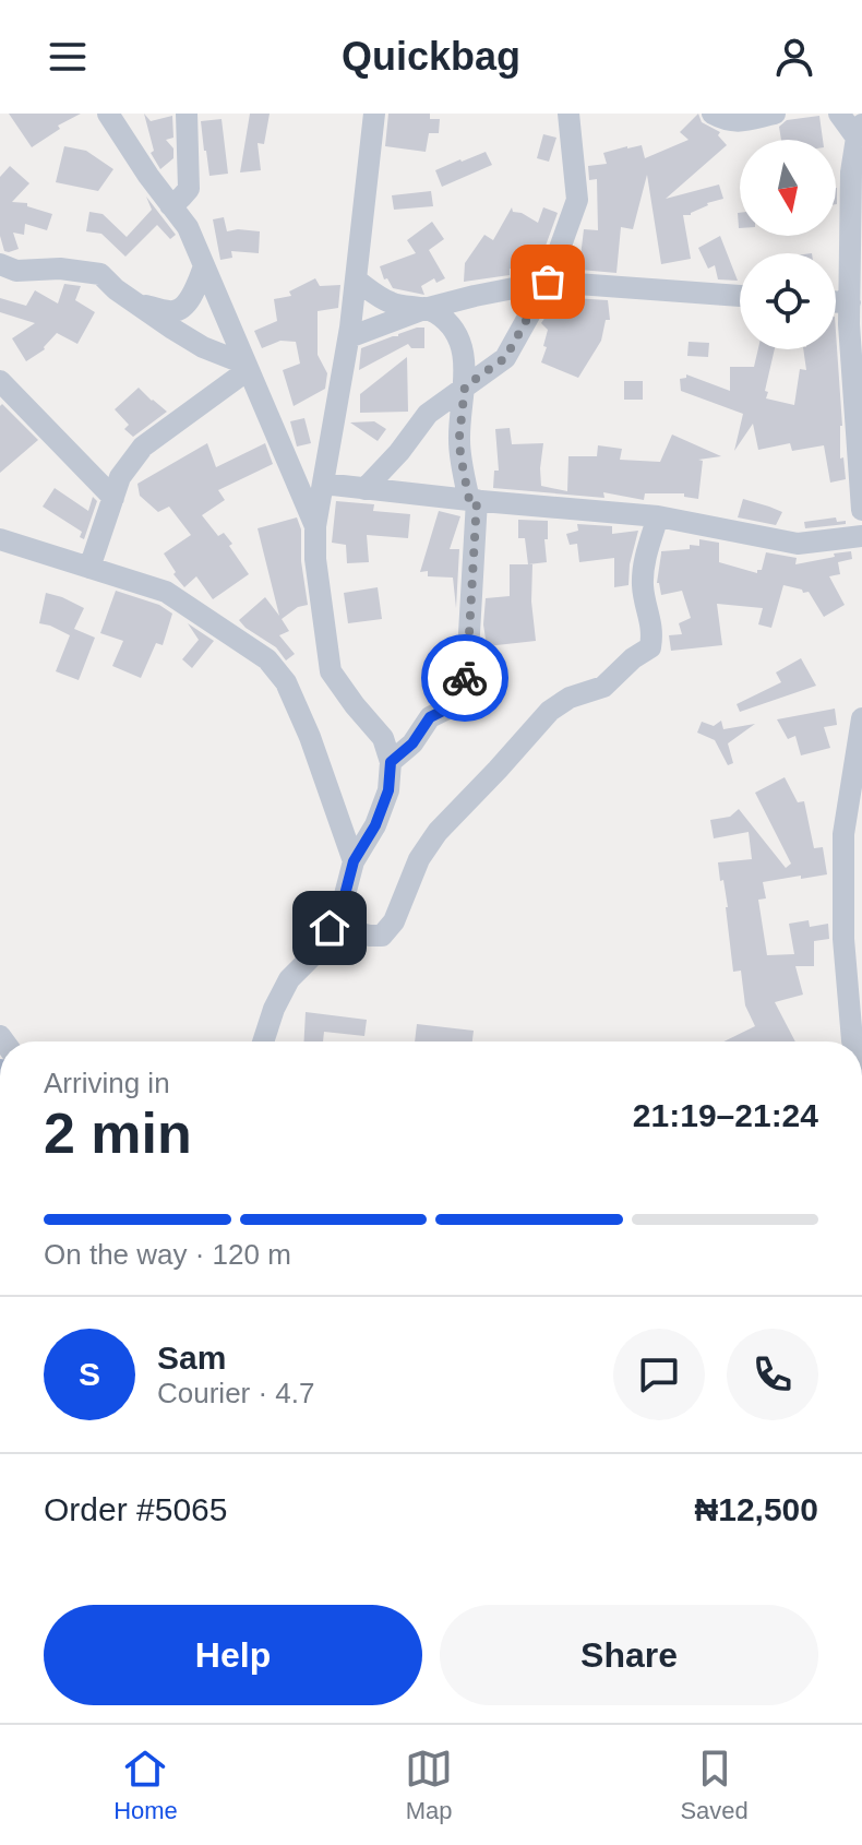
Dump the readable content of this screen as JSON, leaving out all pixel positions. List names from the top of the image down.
{
  "north": "bottom",
  "page": {
    "header": "Quickbag",
    "heading": ["2 min", "Arriving in", "21:19–21:24"],
    "panel": [
      "Sam",
      "Courier · 4.7",
      "Order #5065",
      "₦12,500"
    ],
    "bar": "On the way · 120 m",
    "round": "S",
    "buttons": ["Help", "Share"],
    "tabs": ["Home", "Map", "Saved"]
  }
}
